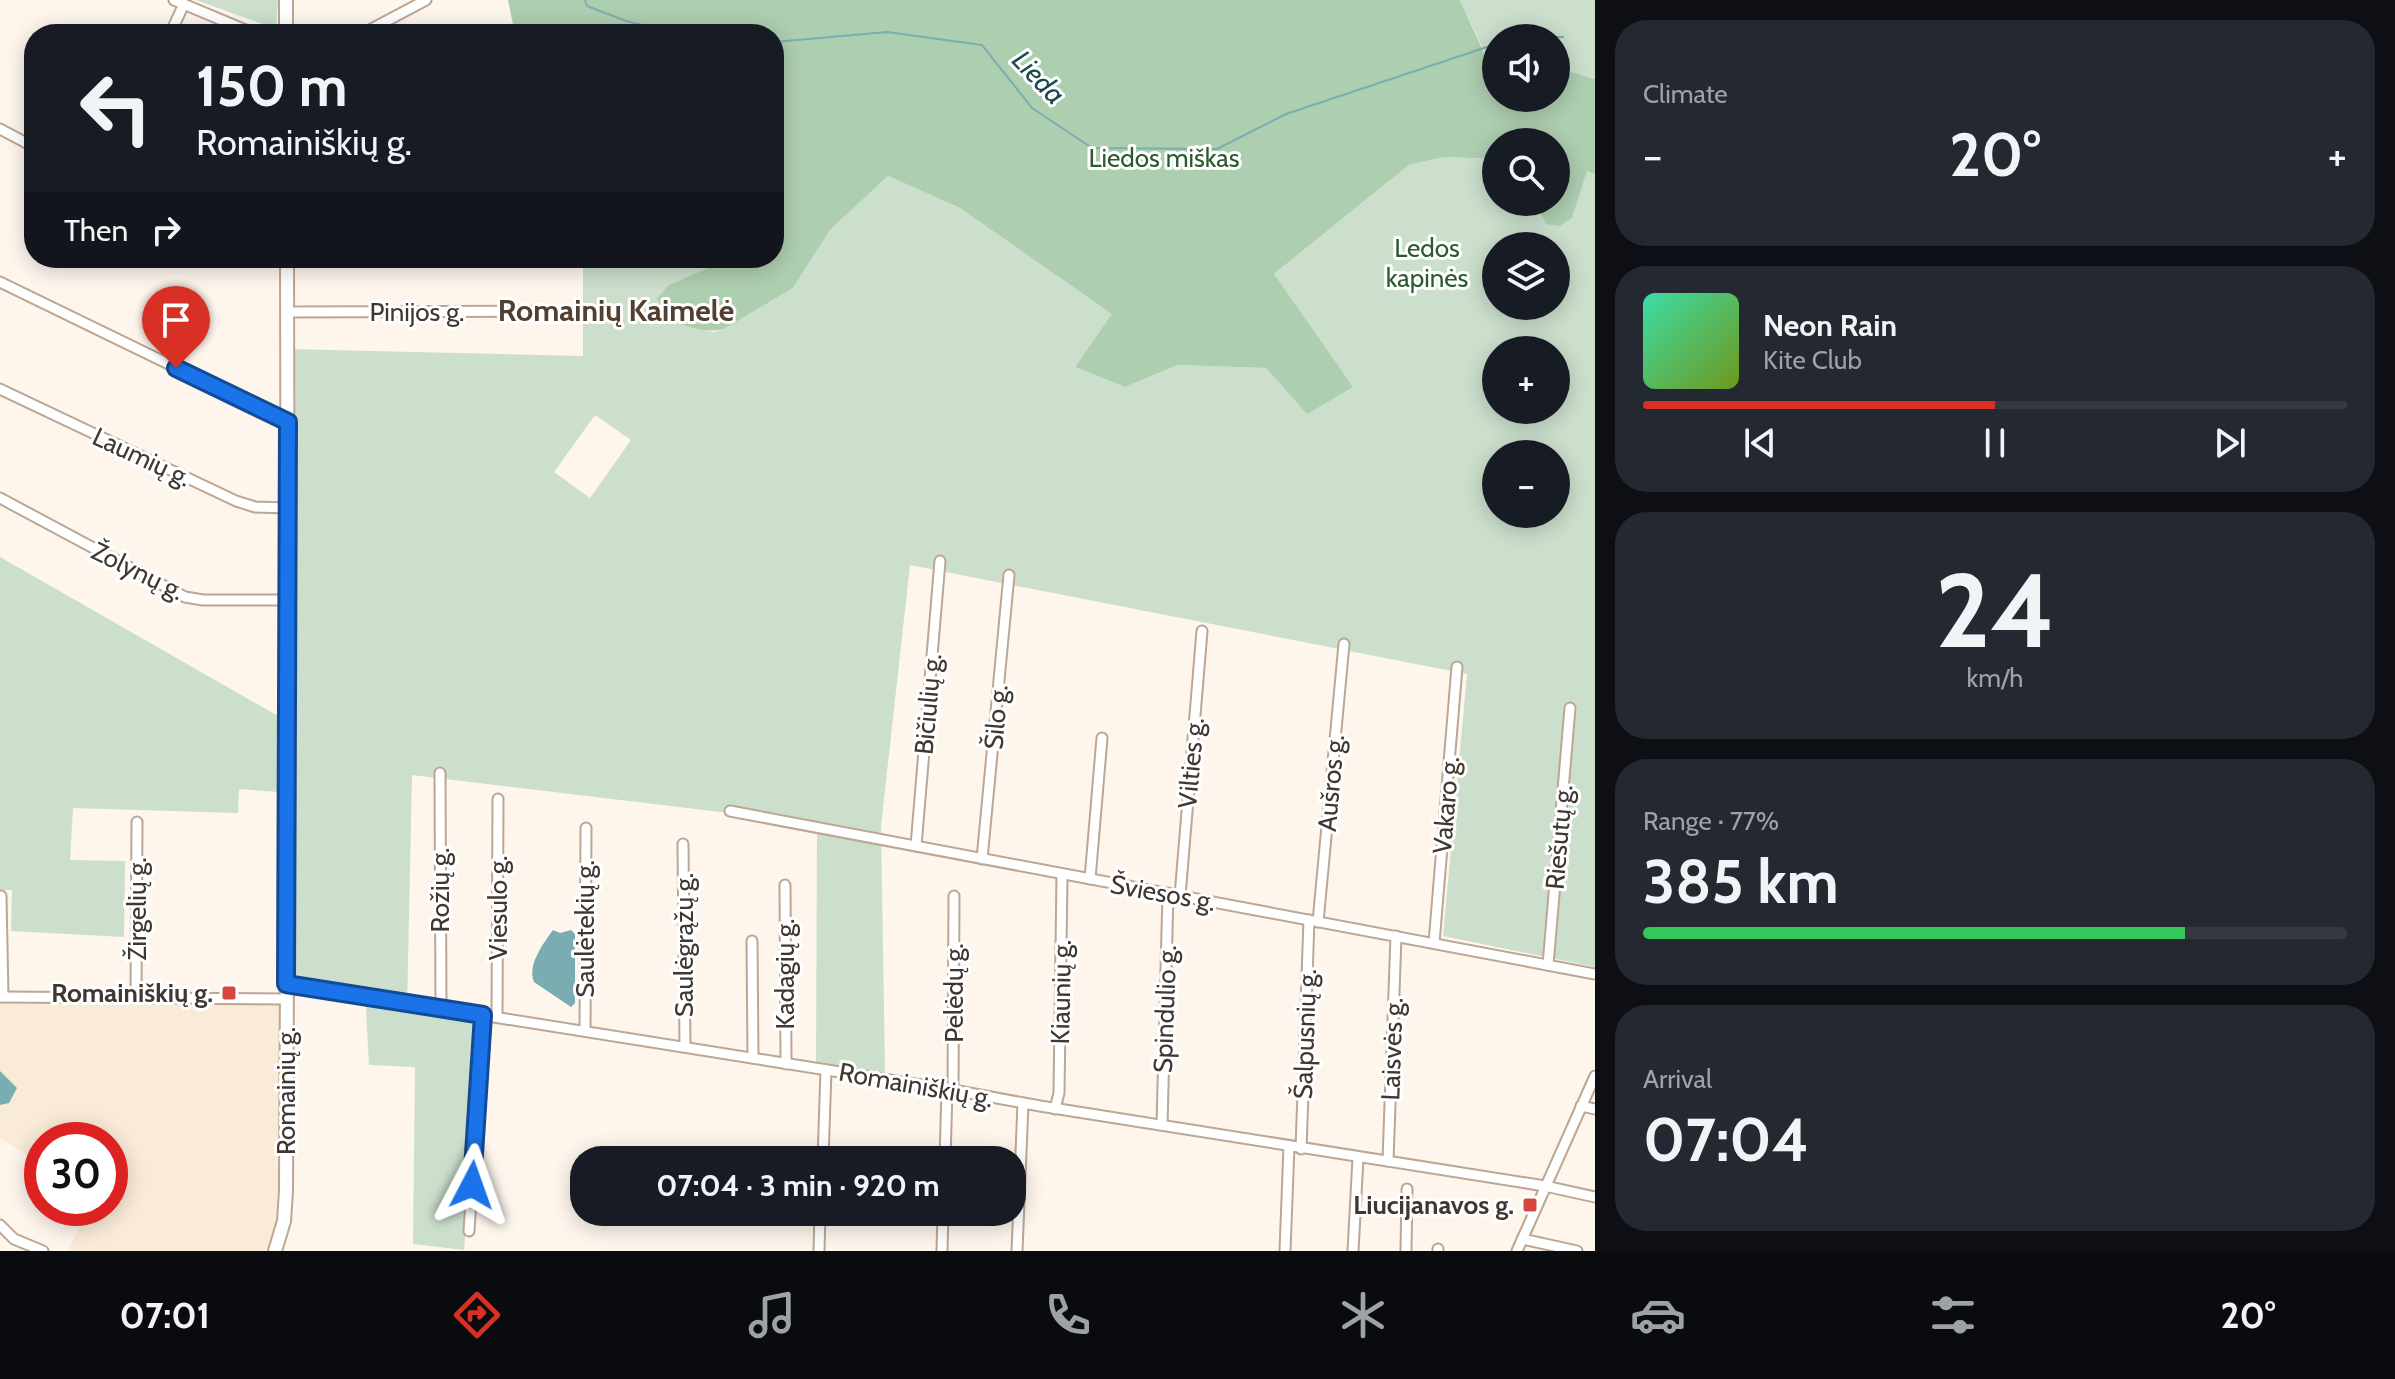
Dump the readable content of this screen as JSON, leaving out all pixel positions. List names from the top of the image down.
{
  "streets": {
    "main road": ["Romainių g."],
    "street": [
      "Pinijos g.",
      "Laumių g.",
      "Žolynų g.",
      "Bičiulių g.",
      "Šilo g.",
      "Vilties g.",
      "Aušros g.",
      "Vakaro g.",
      "Riešutų g.",
      "Rožių g.",
      "Šviesos g.",
      "Viesulo g.",
      "Žirgelių g.",
      "Saulėtekių g.",
      "Saulėgrąžų g.",
      "Kadagių g.",
      "Kiaunių g.",
      "Pelėdų g.",
      "Spindulio g.",
      "Šalpusnių g.",
      "Laisvės g.",
      "Romainiškių g."
    ]
  },
  "crossings": [
    ["Pinijos g.", "Romainių g."],
    ["Laumių g.", "Romainių g."],
    ["Žolynų g.", "Romainių g."],
    ["Bičiulių g.", "Šviesos g."],
    ["Šilo g.", "Šviesos g."],
    ["Vilties g.", "Šviesos g."],
    ["Aušros g.", "Šviesos g."],
    ["Aušros g.", "Šalpusnių g."],
    ["Vakaro g.", "Šviesos g."],
    ["Riešutų g.", "Šviesos g."],
    ["Rožių g.", "Romainiškių g."],
    ["Šviesos g.", "Kiaunių g."],
    ["Šviesos g.", "Spindulio g."],
    ["Šviesos g.", "Šalpusnių g."],
    ["Šviesos g.", "Laisvės g."],
    ["Viesulo g.", "Romainiškių g."],
    ["Saulėtekių g.", "Romainiškių g."],
    ["Saulėgrąžų g.", "Romainiškių g."],
    ["Kadagių g.", "Romainiškių g."],
    ["Kiaunių g.", "Romainiškių g."],
    ["Pelėdų g.", "Romainiškių g."],
    ["Spindulio g.", "Romainiškių g."],
    ["Šalpusnių g.", "Romainiškių g."],
    ["Laisvės g.", "Romainiškių g."],
    ["Romainiškių g.", "Romainių g."]
  ],
  "districts": ["Romainių Kaimelė"],
  "water": ["Lieda"],
  "parks": ["Liedos miškas", "Ledos kapinės"],
  "places": {
    "transit": ["Romainiškių g.", "Liucijanavos g."]
  },
  "page": {
    "tile": [
      "Climate",
      ["24", "km/h"],
      ["Range · 77%", "385 km"],
      ["Arrival", "07:04"]
    ],
    "map_buttons": ["+", "−"],
    "turn": ["150 m", "Romainiškių g."],
    "heat": ["−", "20°", "+"],
    "then": "Then",
    "song": ["Neon Rain", "Kite Club"],
    "limit": "30",
    "trip": "07:04 · 3 min · 920 m",
    "tabs": ["07:01", "20°"]
  }
}
